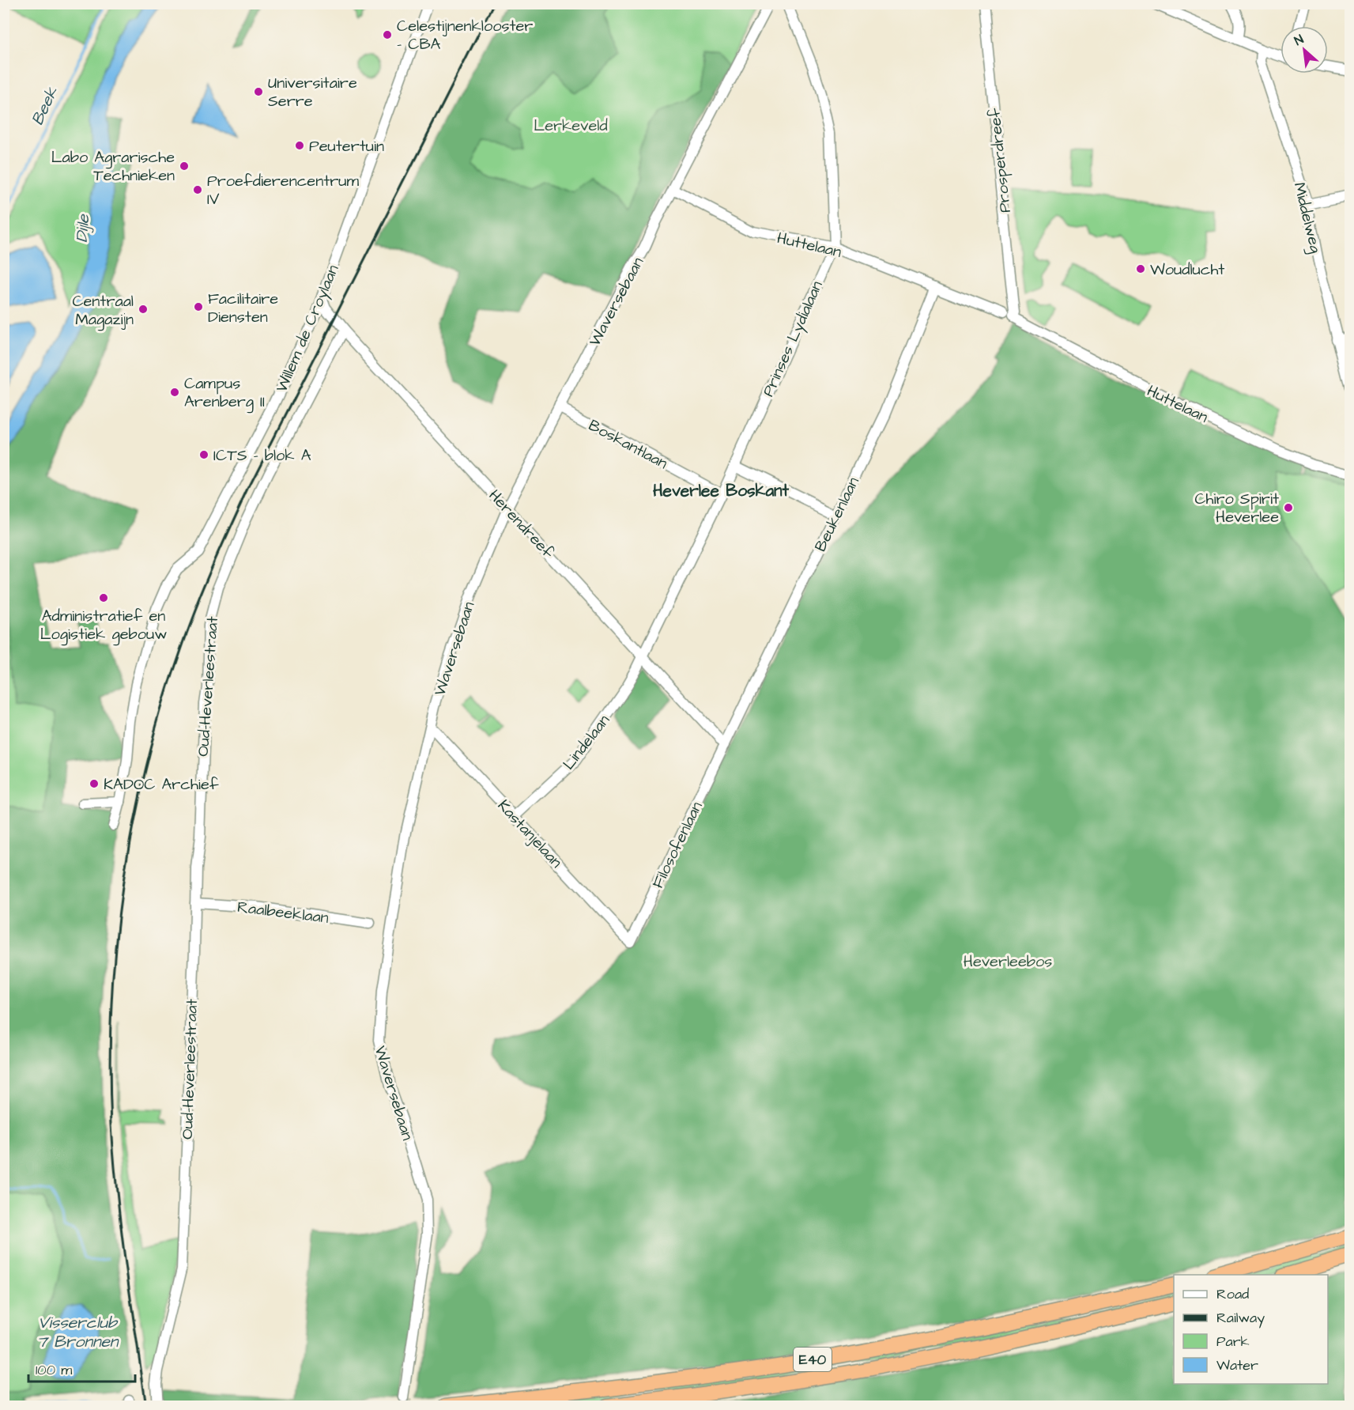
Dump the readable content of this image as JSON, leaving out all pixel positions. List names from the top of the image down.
{
  "streets": {
    "highway": ["E40"],
    "street": [
      "Prosperdreef",
      "Middelweg",
      "Huttelaan",
      "Waversebaan",
      "Willem de Croylaan",
      "Prinses Lydialaan",
      "Boskantlaan",
      "Beukenlaan",
      "Herendreef",
      "Oud-Heverleestraat",
      "Lindelaan",
      "Kastanjelaan",
      "Filosofenlaan",
      "Raalbeeklaan"
    ]
  },
  "crossings": [
    ["Prosperdreef", "Huttelaan"],
    ["Huttelaan", "Waversebaan"],
    ["Huttelaan", "Prinses Lydialaan"],
    ["Huttelaan", "Beukenlaan"],
    ["Waversebaan", "Boskantlaan"],
    ["Waversebaan", "Herendreef"],
    ["Waversebaan", "Kastanjelaan"],
    ["Willem de Croylaan", "Herendreef"],
    ["Prinses Lydialaan", "Boskantlaan"],
    ["Prinses Lydialaan", "Herendreef"],
    ["Prinses Lydialaan", "Lindelaan"],
    ["Beukenlaan", "Herendreef"],
    ["Beukenlaan", "Filosofenlaan"],
    ["Herendreef", "Oud-Heverleestraat"],
    ["Herendreef", "Lindelaan"],
    ["Herendreef", "Filosofenlaan"],
    ["Oud-Heverleestraat", "Raalbeeklaan"],
    ["Lindelaan", "Kastanjelaan"],
    ["Kastanjelaan", "Filosofenlaan"]
  ],
  "districts": ["Heverlee Boskant"],
  "water": ["Beek", "Dijle", "Visserclub 7 Bronnen"],
  "parks": ["Lerkeveld", "Heverleebos"],
  "places": [
    "Celestijnenklooster - CBA",
    "Universitaire Serre",
    "Peutertuin",
    "Labo Agrarische Technieken",
    "Proefdierencentrum IV",
    "Woudlucht",
    "Facilitaire Diensten",
    "Centraal Magazijn",
    "Campus Arenberg II",
    "ICTS - blok A",
    "Chiro Spirit Heverlee",
    "Administratief en Logistiek gebouw",
    "KADOC Archief"
  ],
  "legend": [
    "Road",
    "Railway",
    "Park",
    "Water"
  ],
  "scale_bar": "100 m",
  "north": "top left"
}
